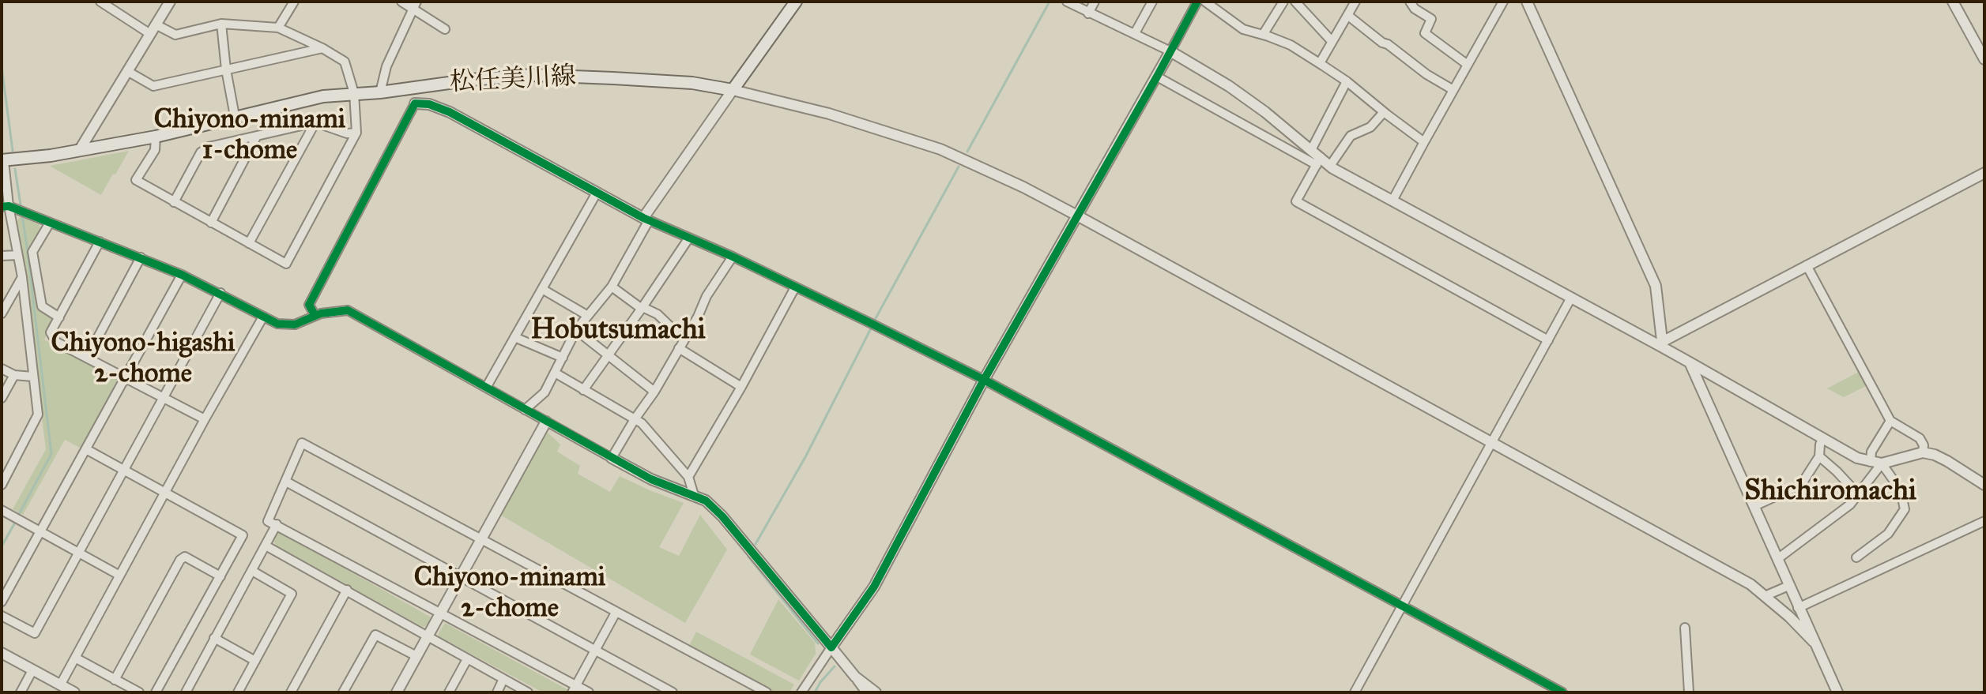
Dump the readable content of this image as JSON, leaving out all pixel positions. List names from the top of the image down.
{
  "streets": {
    "main road": ["松任美川線"]
  },
  "districts": [
    "Chiyono-minami 1-chome",
    "Hobutsumachi",
    "Chiyono-higashi 2-chome",
    "Shichiromachi",
    "Chiyono-minami 2-chome"
  ]
}
